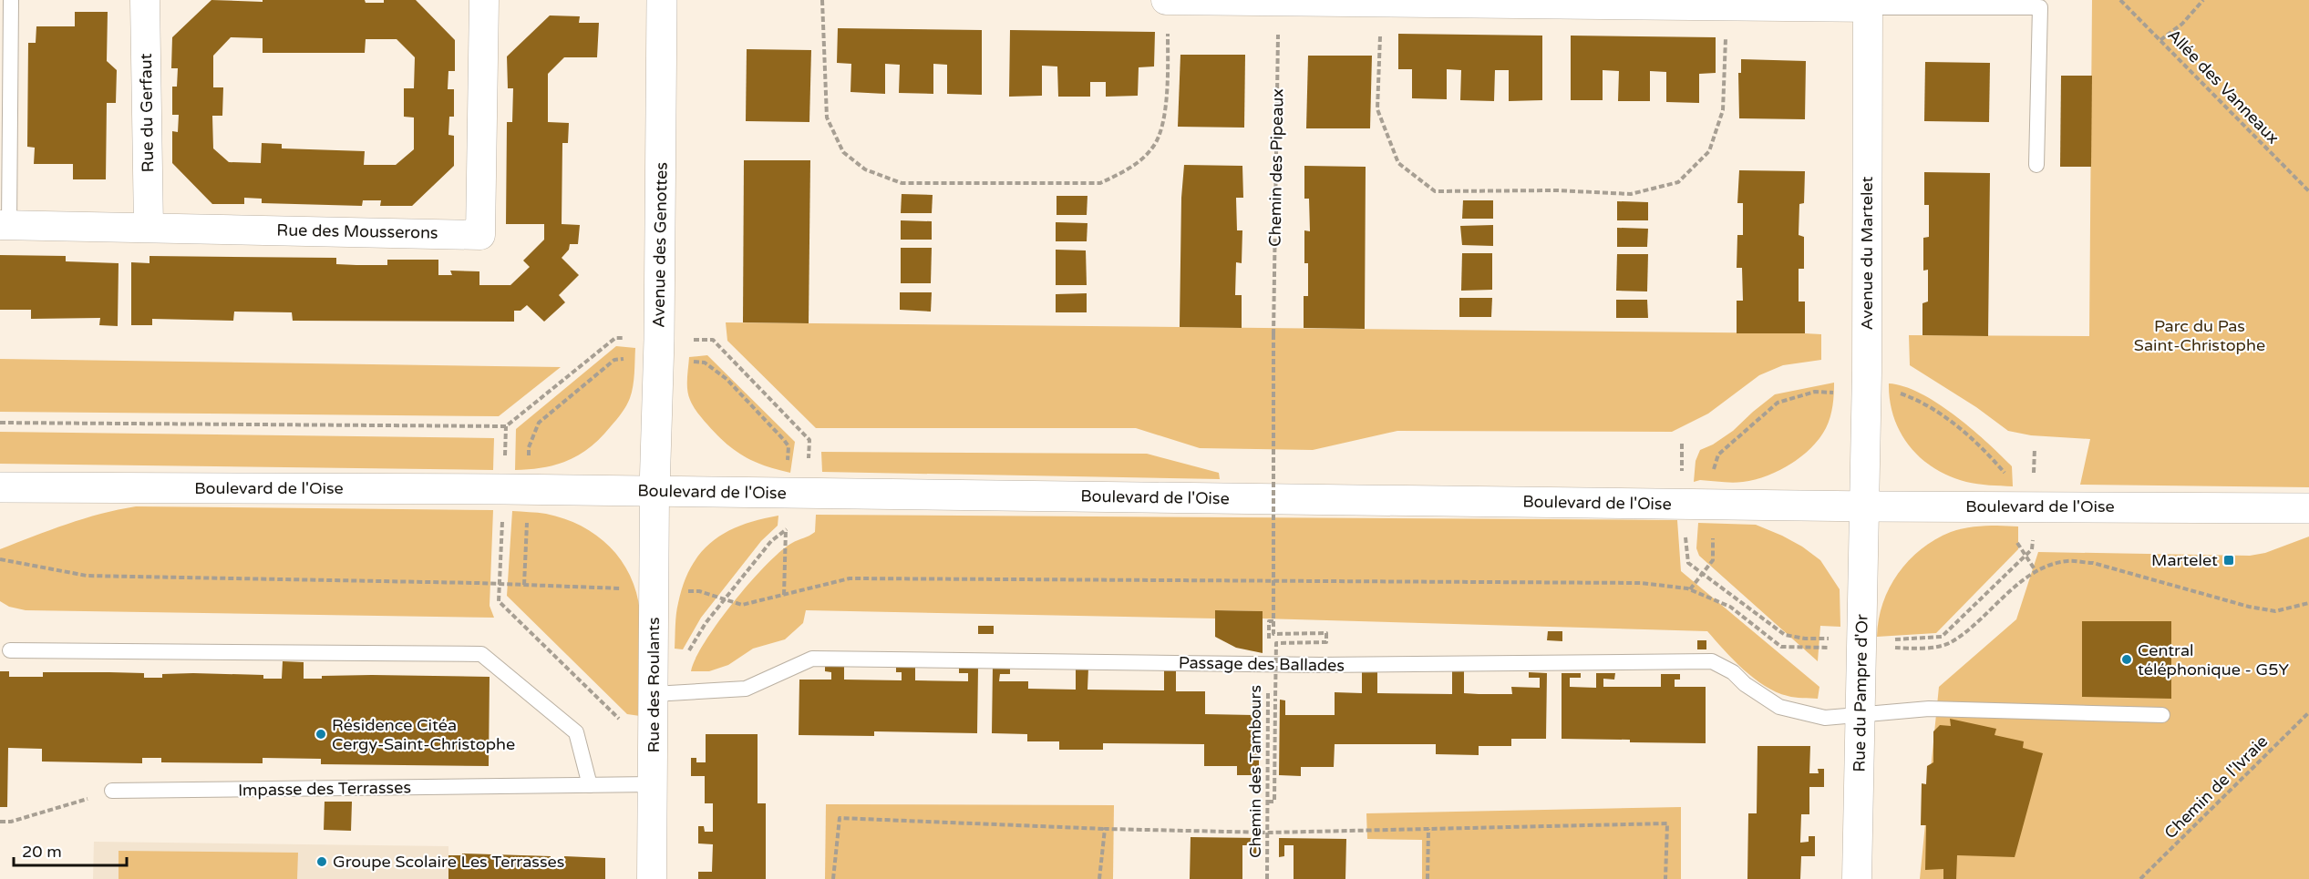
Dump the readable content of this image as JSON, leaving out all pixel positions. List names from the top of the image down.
{
  "streets": {
    "main road": ["Avenue des Genottes", "Boulevard de l'Oise"],
    "street": [
      "Rue du Gerfaut",
      "Rue des Mousserons",
      "Avenue du Martelet",
      "Rue des Roulants",
      "Rue du Pampre d'Or"
    ],
    "lane": ["Passage des Ballades", "Impasse des Terrasses"],
    "path": [
      "Allée des Vanneaux",
      "Chemin des Pipeaux",
      "Chemin des Tambours",
      "Chemin de l'Ivraie"
    ]
  },
  "crossings": [
    ["Rue du Gerfaut", "Rue des Mousserons"],
    ["Chemin des Pipeaux", "Chemin des Tambours"],
    ["Avenue des Genottes", "Boulevard de l'Oise"],
    ["Avenue des Genottes", "Rue des Roulants"],
    ["Avenue du Martelet", "Boulevard de l'Oise"],
    ["Avenue du Martelet", "Rue du Pampre d'Or"],
    ["Boulevard de l'Oise", "Rue des Roulants"],
    ["Boulevard de l'Oise", "Rue du Pampre d'Or"],
    ["Passage des Ballades", "Rue des Roulants"],
    ["Passage des Ballades", "Rue du Pampre d'Or"],
    ["Passage des Ballades", "Chemin des Tambours"],
    ["Rue des Roulants", "Impasse des Terrasses"]
  ],
  "parks": ["Parc du Pas Saint-Christophe"],
  "places": {
    "transit": ["Martelet"],
    "other": ["Central téléphonique - G5Y", "Résidence Citéa Cergy-Saint-Christophe", "Groupe Scolaire Les Terrasses"]
  },
  "scale_bar": "20 m"
}
